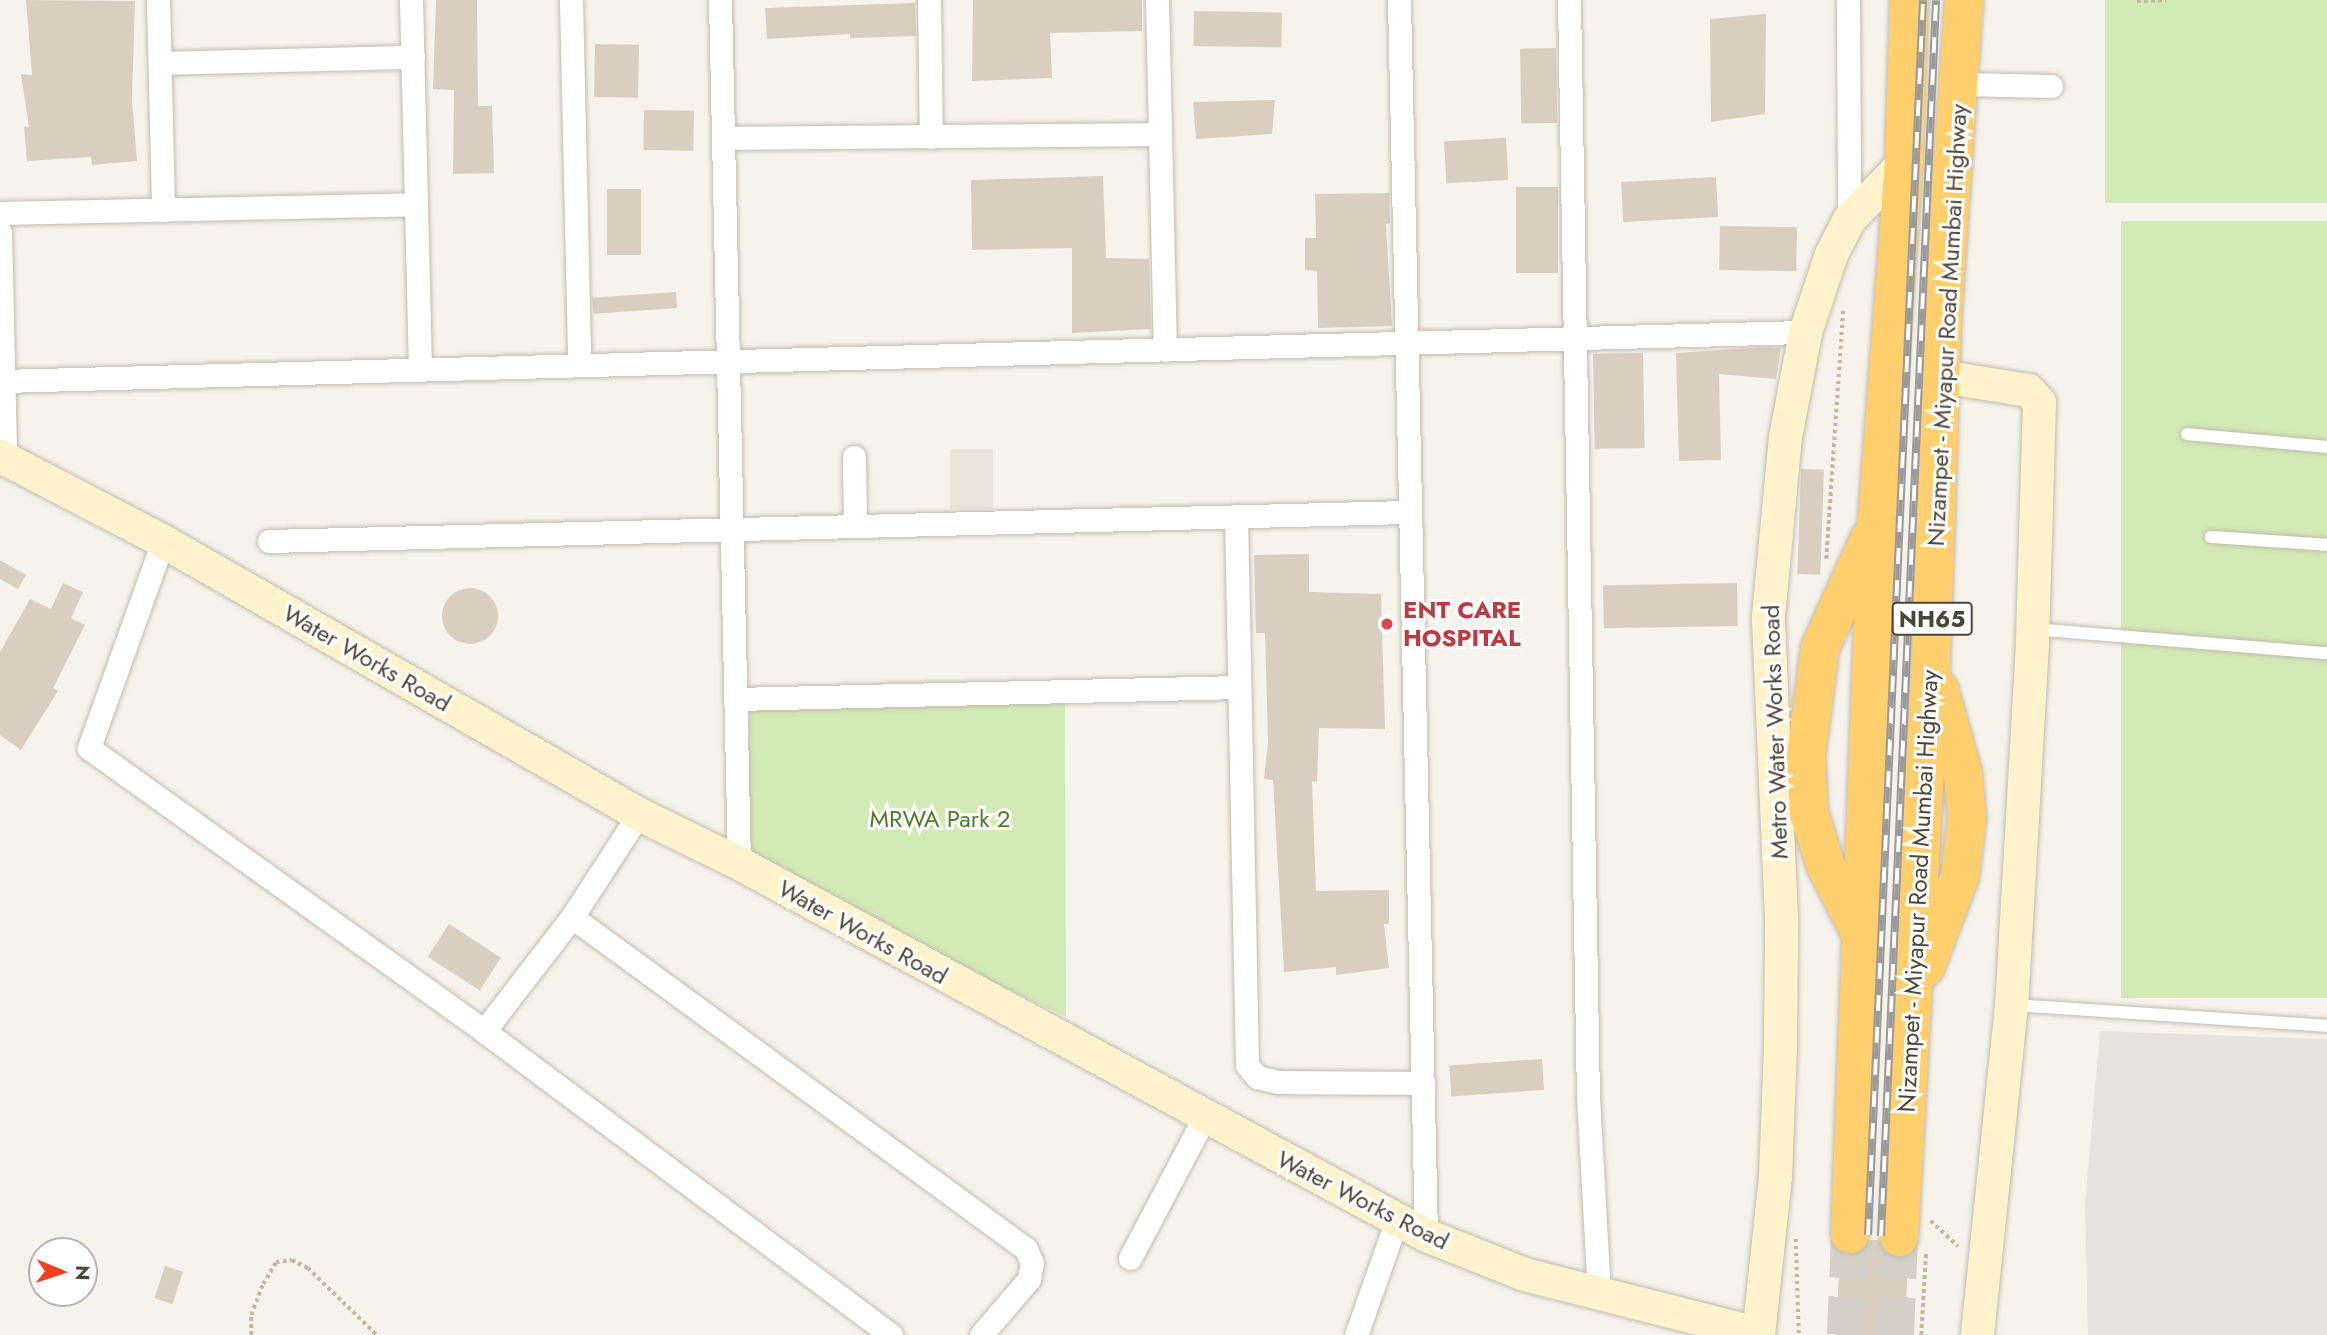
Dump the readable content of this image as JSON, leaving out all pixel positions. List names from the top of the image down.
{
  "streets": {
    "highway": ["Nizampet - Miyapur Road Mumbai Highway", "NH65"],
    "street": ["Water Works Road", "Metro Water Works Road"]
  },
  "crossings": [
    ["Nizampet - Miyapur Road Mumbai Highway", "Metro Water Works Road"],
    ["Water Works Road", "Metro Water Works Road"]
  ],
  "parks": ["MRWA Park 2"],
  "places": ["ENT CARE HOSPITAL"],
  "north": "right"
}
